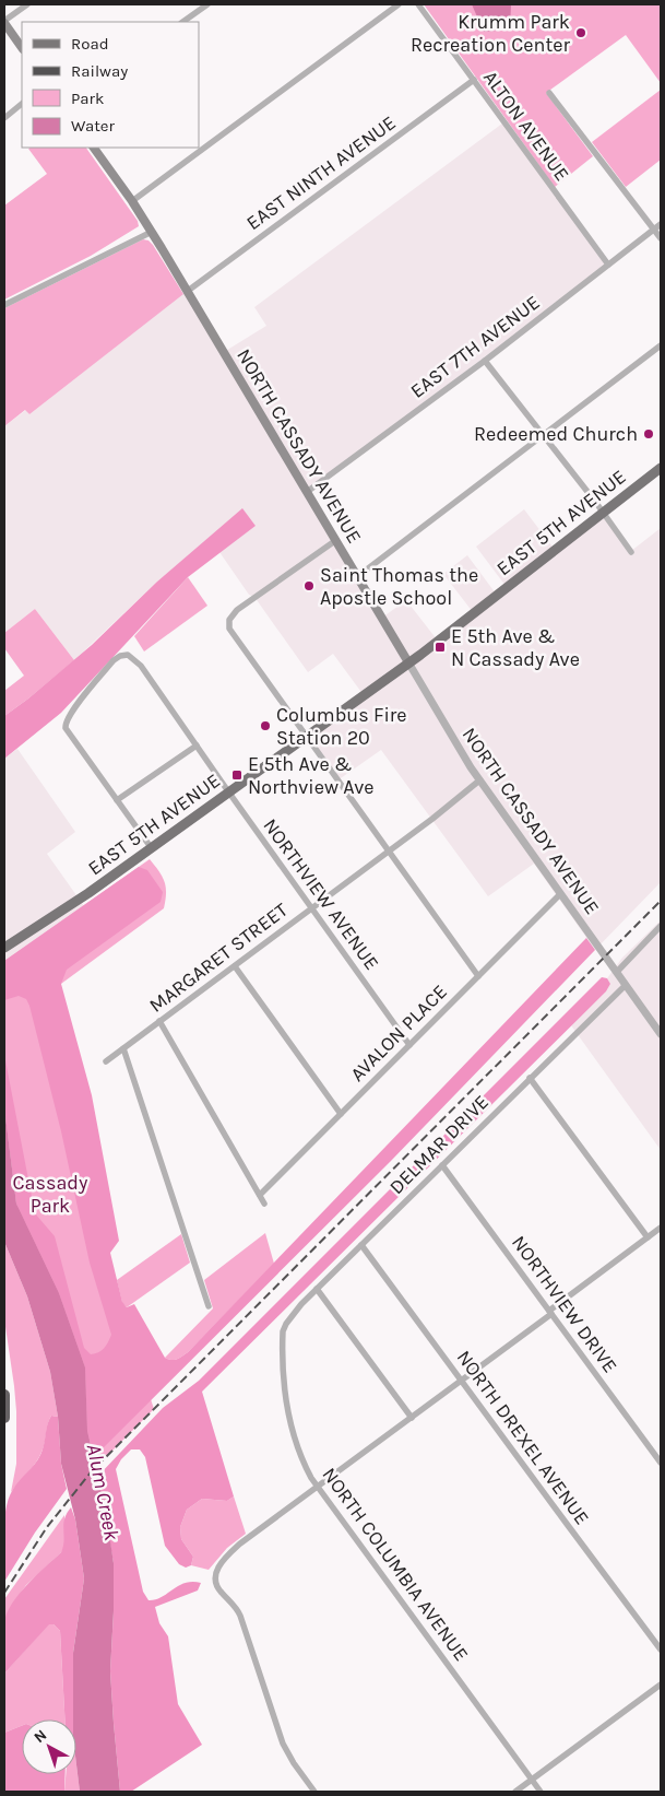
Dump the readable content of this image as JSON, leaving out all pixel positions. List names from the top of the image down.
{
  "streets": {
    "main road": ["NORTH CASSADY AVENUE", "EAST 5TH AVENUE"],
    "street": [
      "ALTON AVENUE",
      "EAST NINTH AVENUE",
      "EAST 7TH AVENUE",
      "NORTHVIEW AVENUE",
      "MARGARET STREET",
      "AVALON PLACE",
      "DELMAR DRIVE",
      "NORTHVIEW DRIVE",
      "NORTH DREXEL AVENUE",
      "NORTH COLUMBIA AVENUE"
    ]
  },
  "crossings": [
    ["ALTON AVENUE", "EAST NINTH AVENUE"],
    ["ALTON AVENUE", "EAST 7TH AVENUE"],
    ["EAST NINTH AVENUE", "NORTH CASSADY AVENUE"],
    ["EAST 7TH AVENUE", "NORTH CASSADY AVENUE"],
    ["NORTH CASSADY AVENUE", "EAST 5TH AVENUE"],
    ["NORTH CASSADY AVENUE", "MARGARET STREET"],
    ["NORTH CASSADY AVENUE", "AVALON PLACE"],
    ["NORTH CASSADY AVENUE", "DELMAR DRIVE"],
    ["EAST 5TH AVENUE", "NORTHVIEW AVENUE"],
    ["NORTHVIEW AVENUE", "MARGARET STREET"],
    ["NORTHVIEW AVENUE", "AVALON PLACE"],
    ["DELMAR DRIVE", "NORTHVIEW DRIVE"],
    ["DELMAR DRIVE", "NORTH DREXEL AVENUE"],
    ["DELMAR DRIVE", "NORTH COLUMBIA AVENUE"]
  ],
  "water": ["Alum Creek"],
  "parks": ["Cassady Park"],
  "places": {
    "other": [
      "Krumm Park Recreation Center",
      "Redeemed Church",
      "Saint Thomas the Apostle School",
      "Columbus Fire Station 20"
    ],
    "transit": ["E 5th Ave & N Cassady Ave", "E 5th Ave & Northview Ave"]
  },
  "legend": [
    "Road",
    "Railway",
    "Park",
    "Water"
  ],
  "north": "top left"
}
